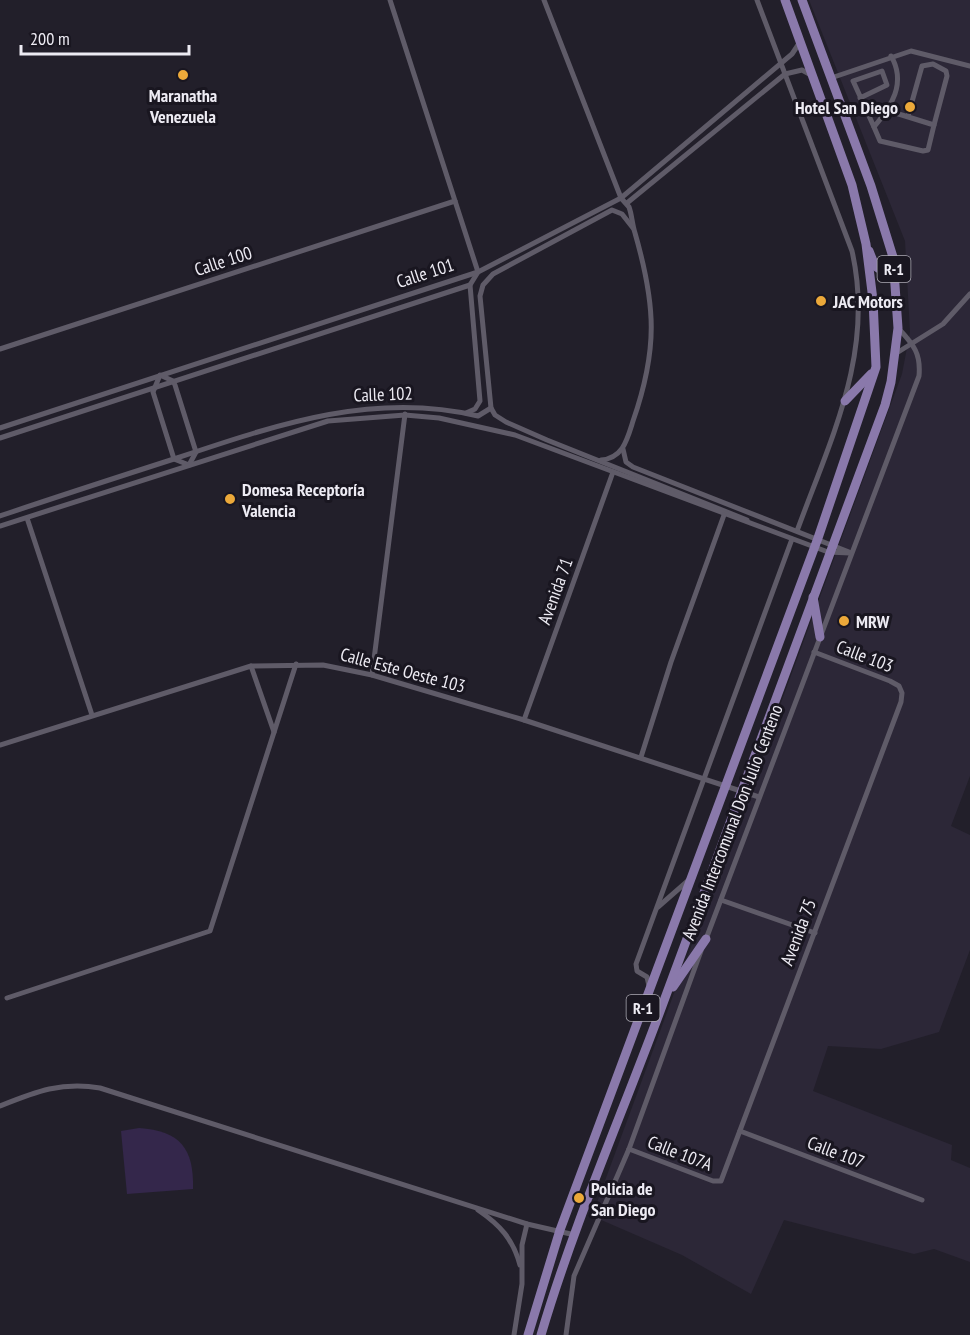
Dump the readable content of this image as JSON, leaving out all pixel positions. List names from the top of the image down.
{
  "streets": {
    "main road": ["R-1", "Avenida Intercomunal Don Julio Centeno"],
    "street": [
      "Calle 100",
      "Calle 101",
      "Calle 102",
      "Avenida 71",
      "Calle 103",
      "Calle Este Oeste 103",
      "Avenida 75",
      "Calle 107",
      "Calle 107A"
    ]
  },
  "crossings": [
    ["Calle 101", "Avenida Intercomunal Don Julio Centeno"],
    ["Calle 102", "Avenida 71"],
    ["Calle 102", "Avenida Intercomunal Don Julio Centeno"],
    ["Avenida 71", "Calle Este Oeste 103"],
    ["Calle 103", "Avenida Intercomunal Don Julio Centeno"],
    ["Calle 103", "Avenida 75"],
    ["Calle Este Oeste 103", "Avenida Intercomunal Don Julio Centeno"],
    ["Avenida Intercomunal Don Julio Centeno", "Calle 107A"],
    ["Avenida 75", "Calle 107"],
    ["Avenida 75", "Calle 107A"]
  ],
  "places": [
    "Maranatha Venezuela",
    "Hotel San Diego",
    "JAC Motors",
    "Domesa Receptoría Valencia",
    "MRW",
    "Policia de San Diego"
  ],
  "scale_bar": "200 m"
}
